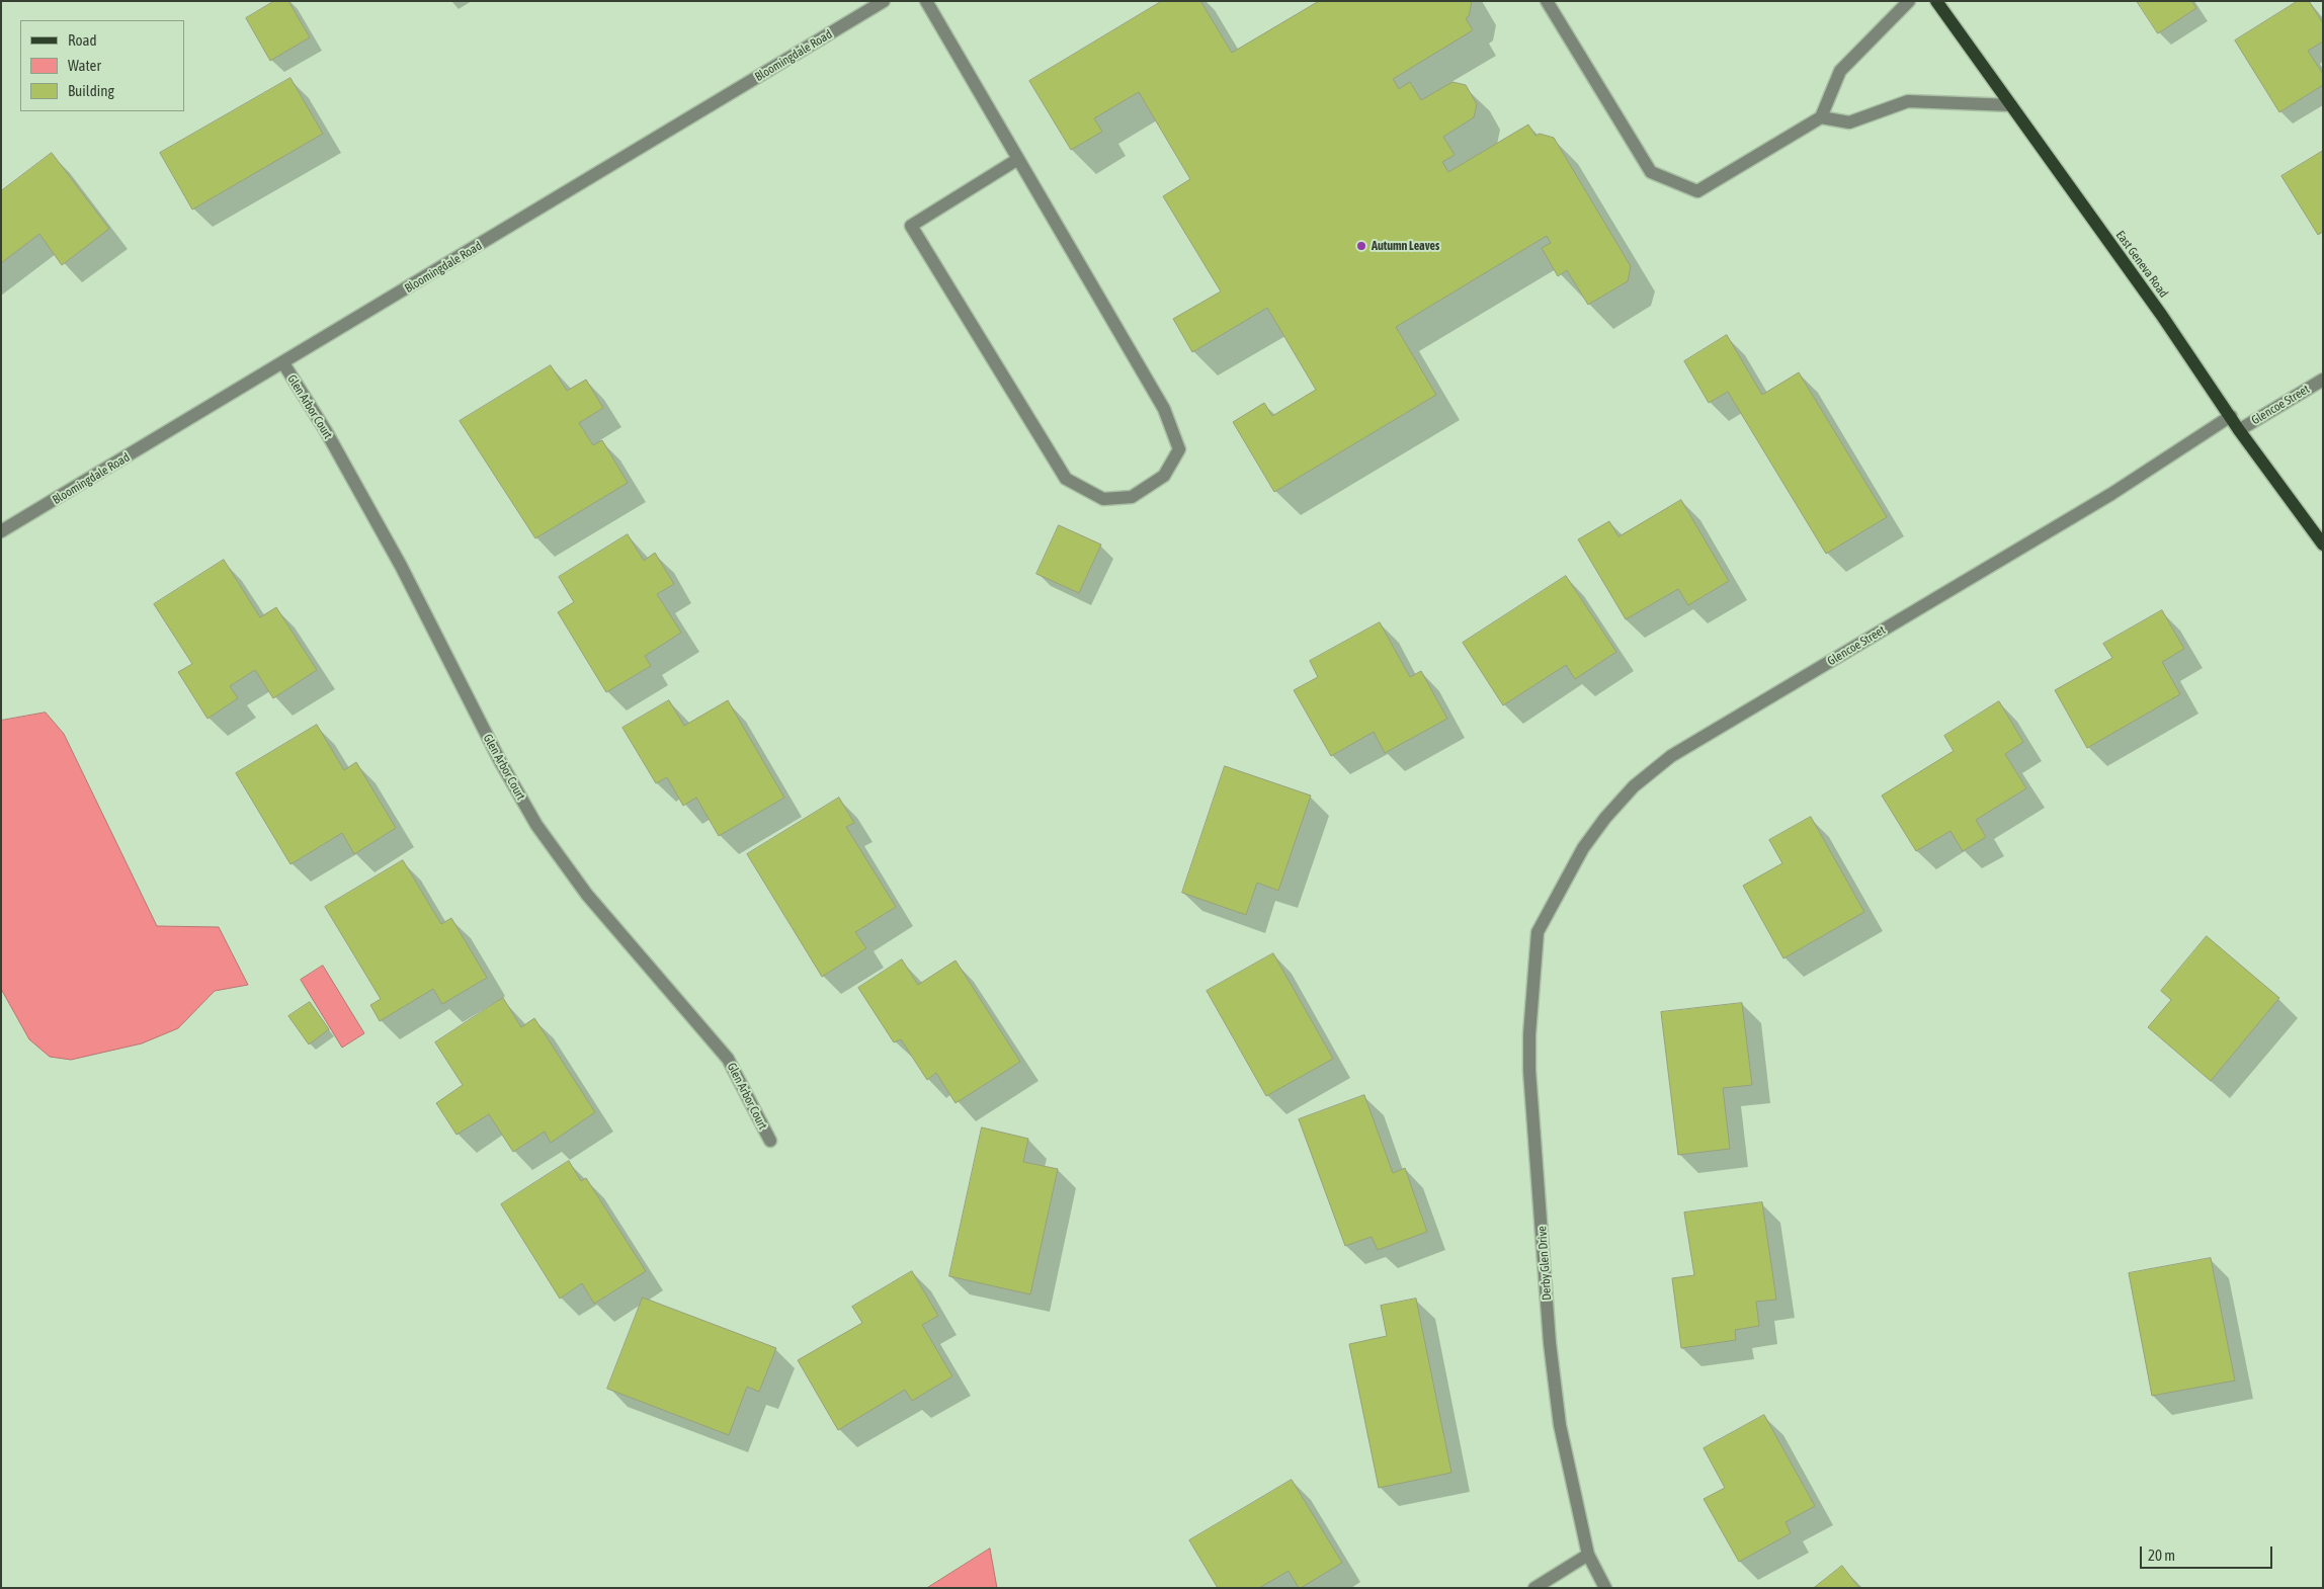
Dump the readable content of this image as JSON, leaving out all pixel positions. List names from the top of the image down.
{
  "streets": {
    "main road": ["East Geneva Road"],
    "street": [
      "Bloomingdale Road",
      "Glencoe Street",
      "Glen Arbor Court",
      "Derby Glen Drive"
    ]
  },
  "crossings": [
    ["Bloomingdale Road", "Glen Arbor Court"],
    ["East Geneva Road", "Glencoe Street"],
    ["Glencoe Street", "Derby Glen Drive"]
  ],
  "places": ["Autumn Leaves"],
  "legend": ["Road", "Water", "Building"],
  "scale_bar": "20 m"
}
